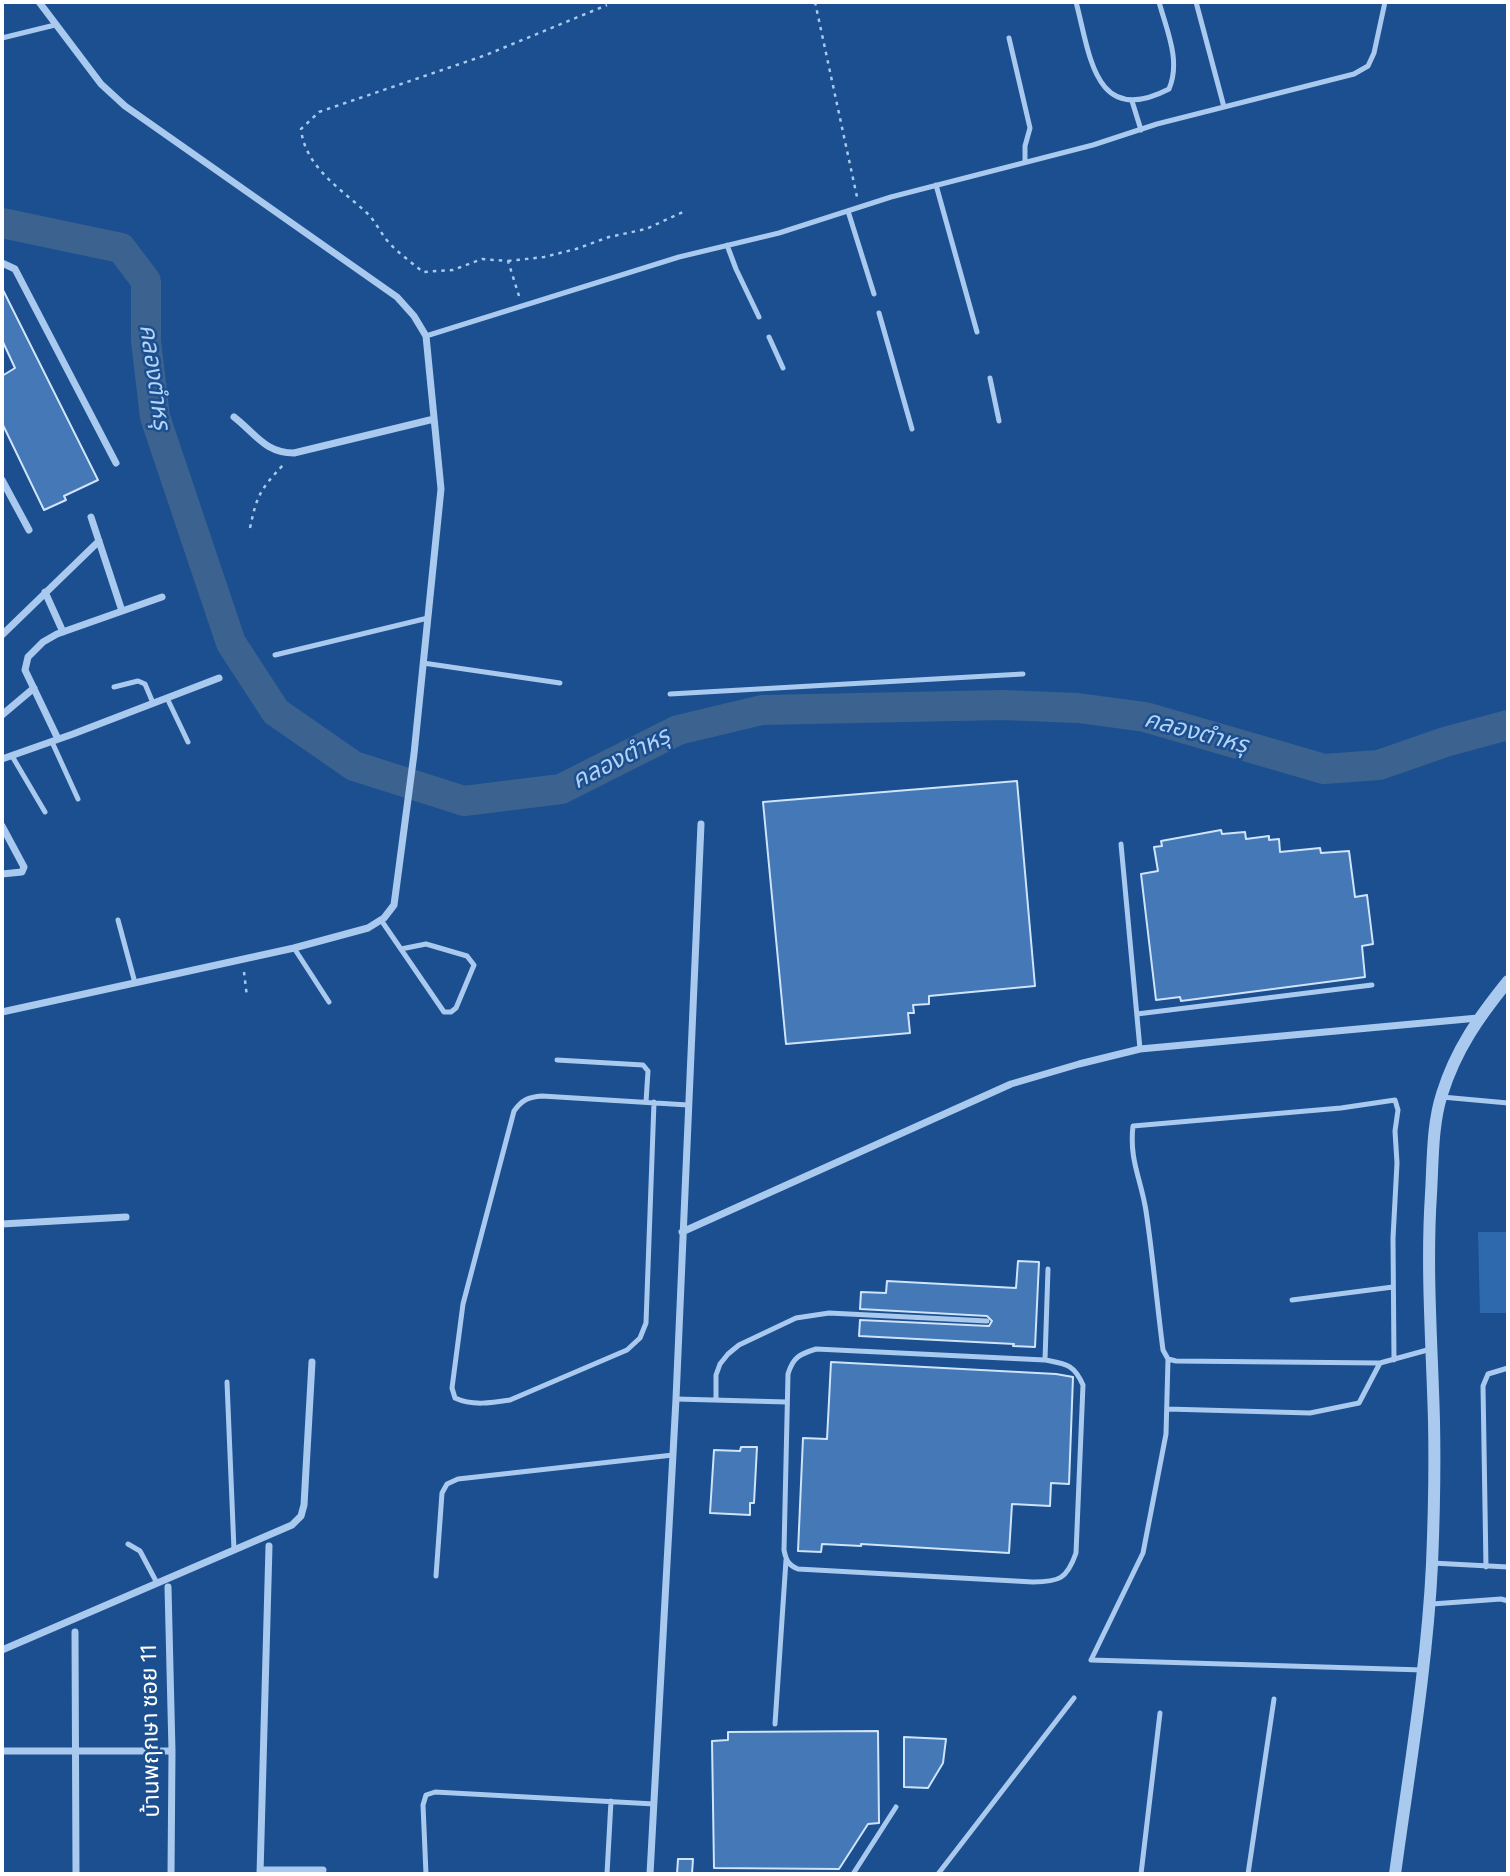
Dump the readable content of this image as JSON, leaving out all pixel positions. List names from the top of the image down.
{
  "streets": {
    "street": ["บ้านพฤกษา ซอย 11"]
  },
  "water": ["คลองตำหรุ"]
}
